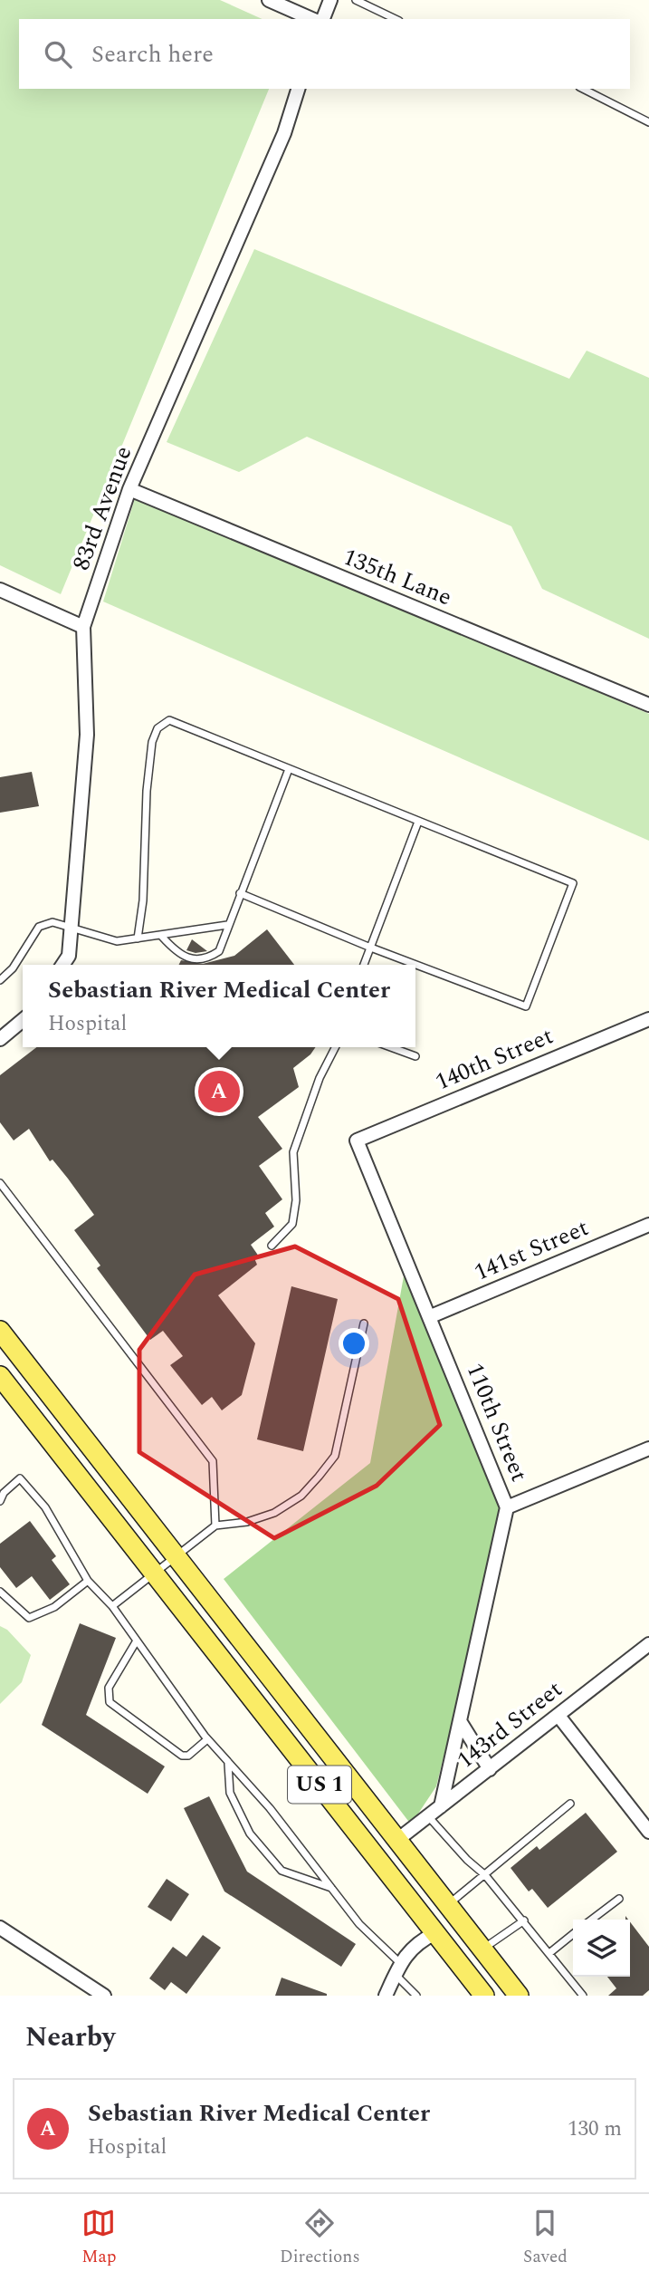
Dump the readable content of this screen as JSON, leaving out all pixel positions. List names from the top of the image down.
{
  "streets": {
    "main road": ["US 1"],
    "street": [
      "83rd Avenue",
      "135th Lane",
      "140th Street",
      "141st Street",
      "110th Street",
      "143rd Street"
    ]
  },
  "crossings": [
    ["83rd Avenue", "135th Lane"],
    ["140th Street", "110th Street"],
    ["141st Street", "110th Street"],
    ["110th Street", "143rd Street"],
    ["143rd Street", "US 1"]
  ],
  "page": {
    "search": "Search here",
    "popup": ["Sebastian River Medical Center", "Hospital"],
    "pins": "A",
    "heading": "Nearby",
    "list": [
      {
        "mark": "A",
        "name": "Sebastian River Medical Center",
        "note": "Hospital",
        "value": "130 m"
      }
    ],
    "nav": ["Map", "Directions", "Saved"]
  }
}
